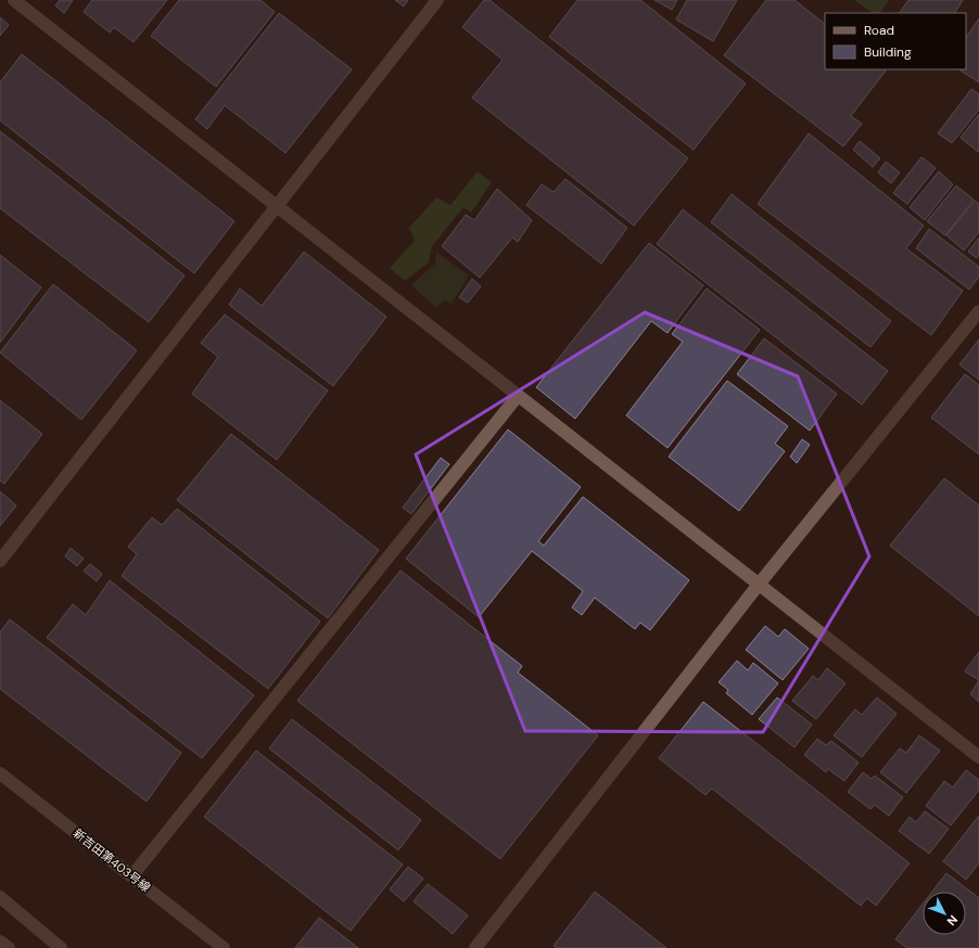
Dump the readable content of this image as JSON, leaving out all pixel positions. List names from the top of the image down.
{
  "streets": {
    "street": ["新吉田第403号線"]
  },
  "legend": ["Road", "Building"],
  "north": "bottom right"
}
